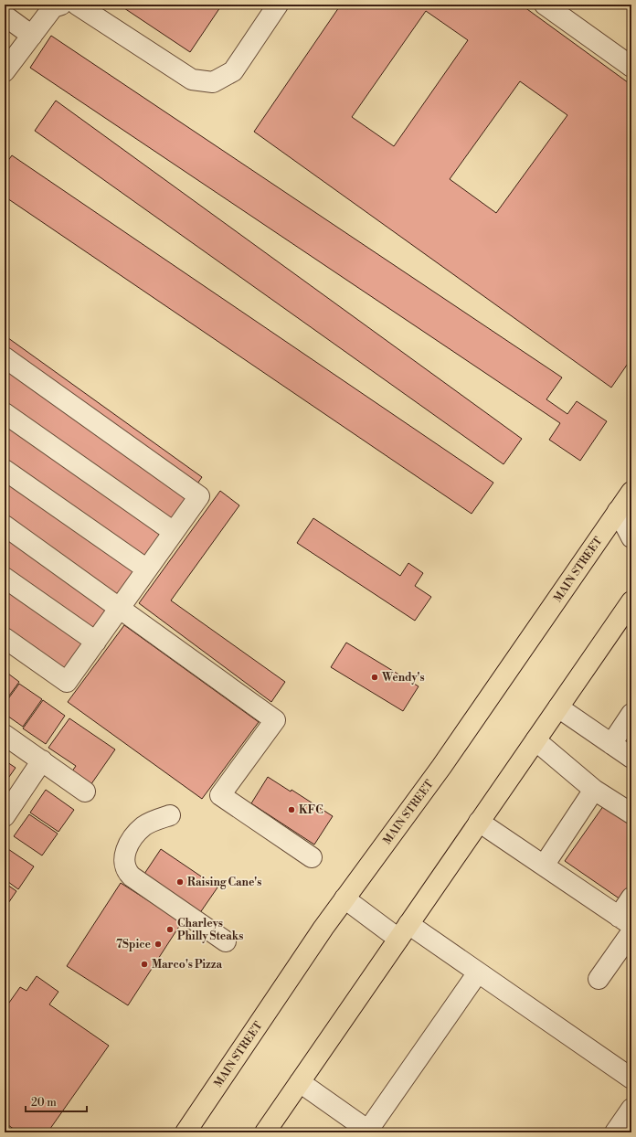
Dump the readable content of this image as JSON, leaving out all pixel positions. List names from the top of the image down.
{
  "streets": {
    "main road": ["MAIN STREET"]
  },
  "places": [
    "Wendy's",
    "KFC",
    "Raising Cane's",
    "Charleys Philly Steaks",
    "7Spice",
    "Marco's Pizza"
  ],
  "scale_bar": "20 m"
}
